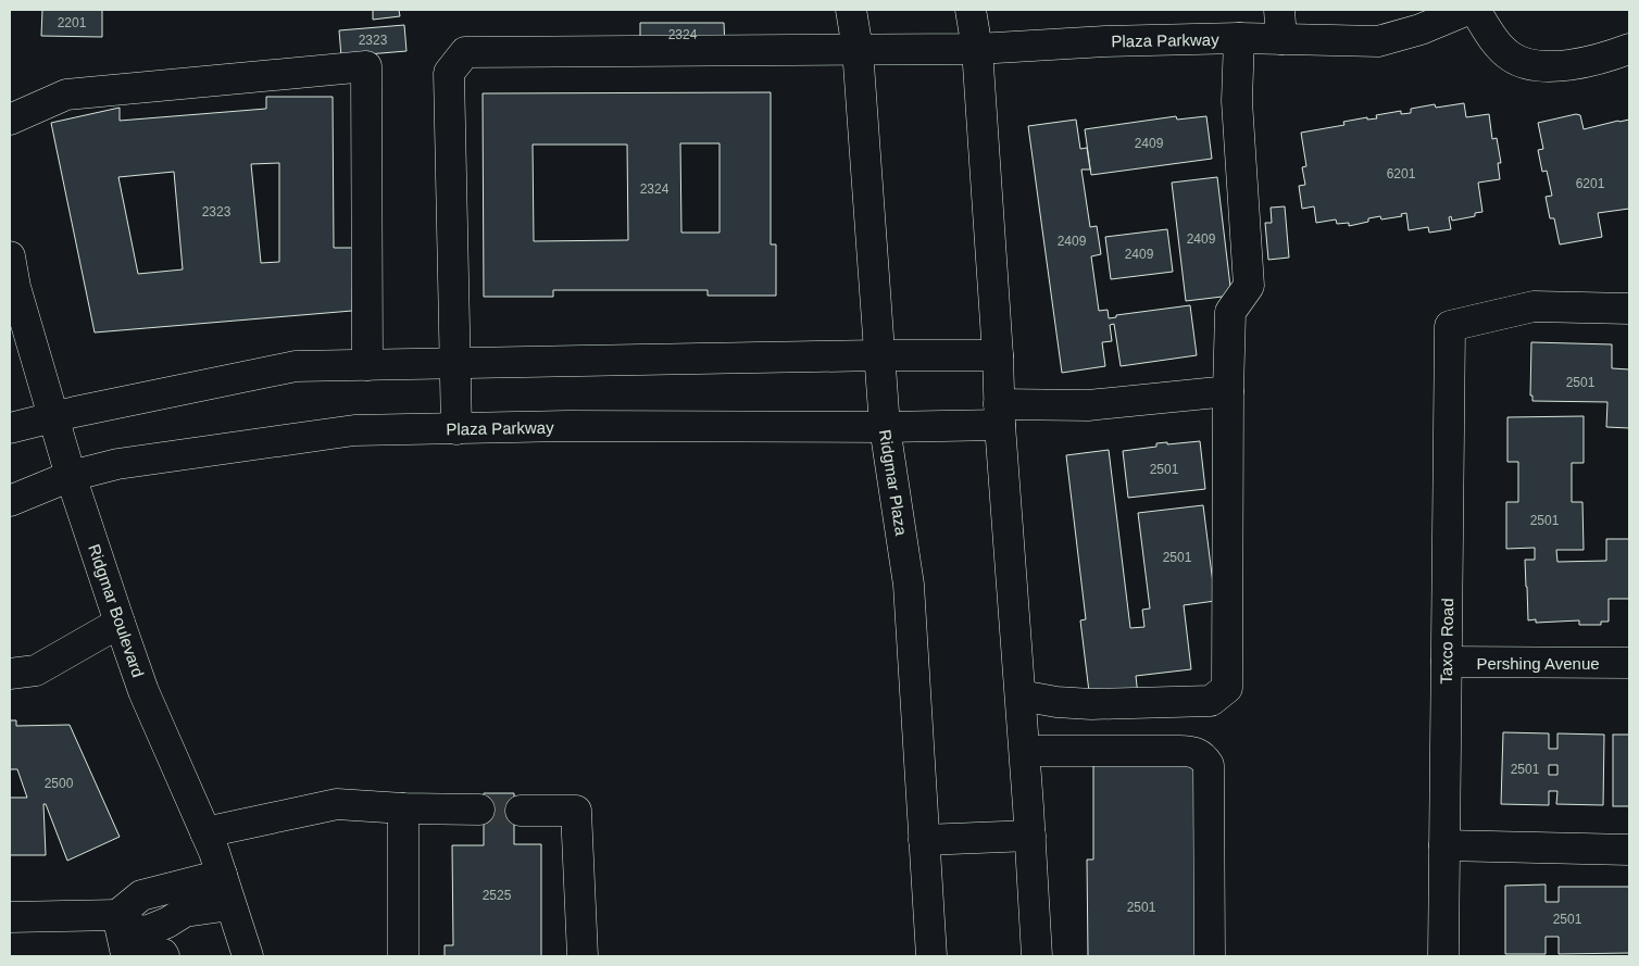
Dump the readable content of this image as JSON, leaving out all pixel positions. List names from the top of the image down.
{
  "streets": {
    "street": [
      "Plaza Parkway",
      "Ridgmar Plaza",
      "Ridgmar Boulevard",
      "Taxco Road",
      "Pershing Avenue"
    ]
  },
  "crossings": [
    ["Plaza Parkway", "Ridgmar Plaza"],
    ["Plaza Parkway", "Ridgmar Boulevard"],
    ["Taxco Road", "Pershing Avenue"]
  ],
  "house_numbers": [
    "2201",
    "2324",
    "2323",
    "2409",
    "6201",
    "6201",
    "2324",
    "2323",
    "2409",
    "2409",
    "2409",
    "2501",
    "2501",
    "2501",
    "2501",
    "2501",
    "2500",
    "2525",
    "2501",
    "2501"
  ]
}
